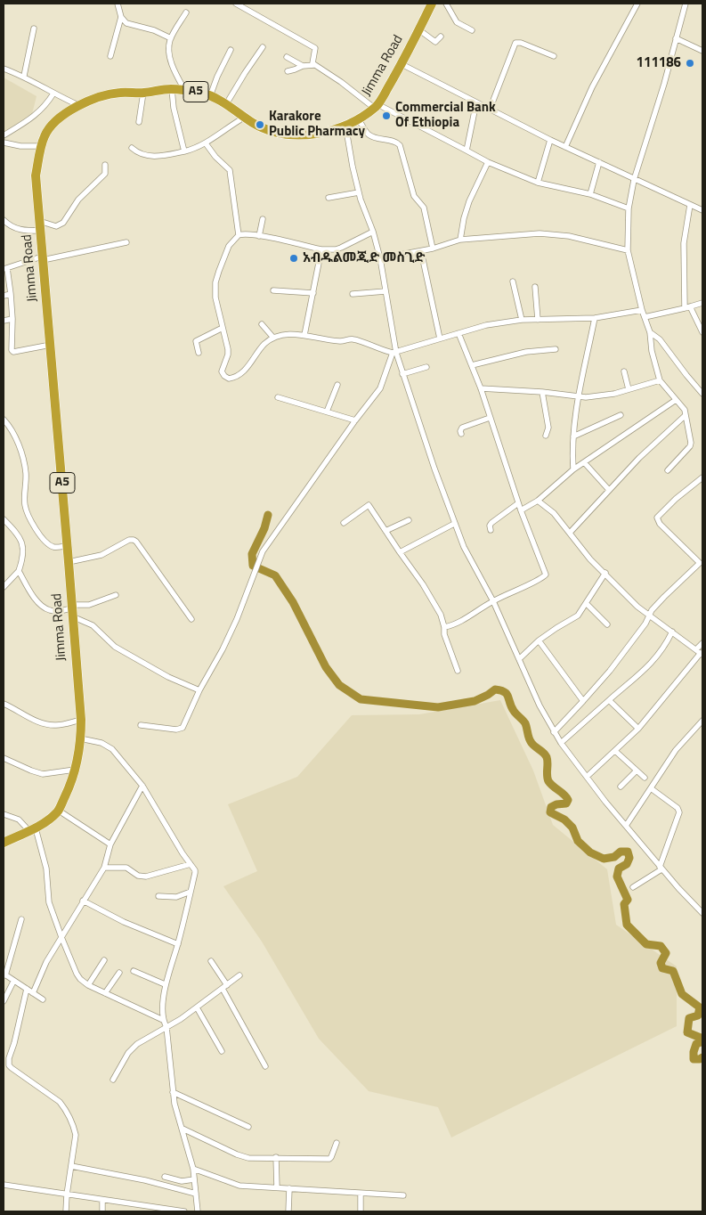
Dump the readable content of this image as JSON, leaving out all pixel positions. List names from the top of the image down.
{
  "streets": {
    "highway": ["Jimma Road", "A5"]
  },
  "places": [
    "111186",
    "Commercial Bank Of Ethiopia",
    "Karakore Public Pharmacy",
    "አብዱልመጂድ መስጊድ"
  ]
}
